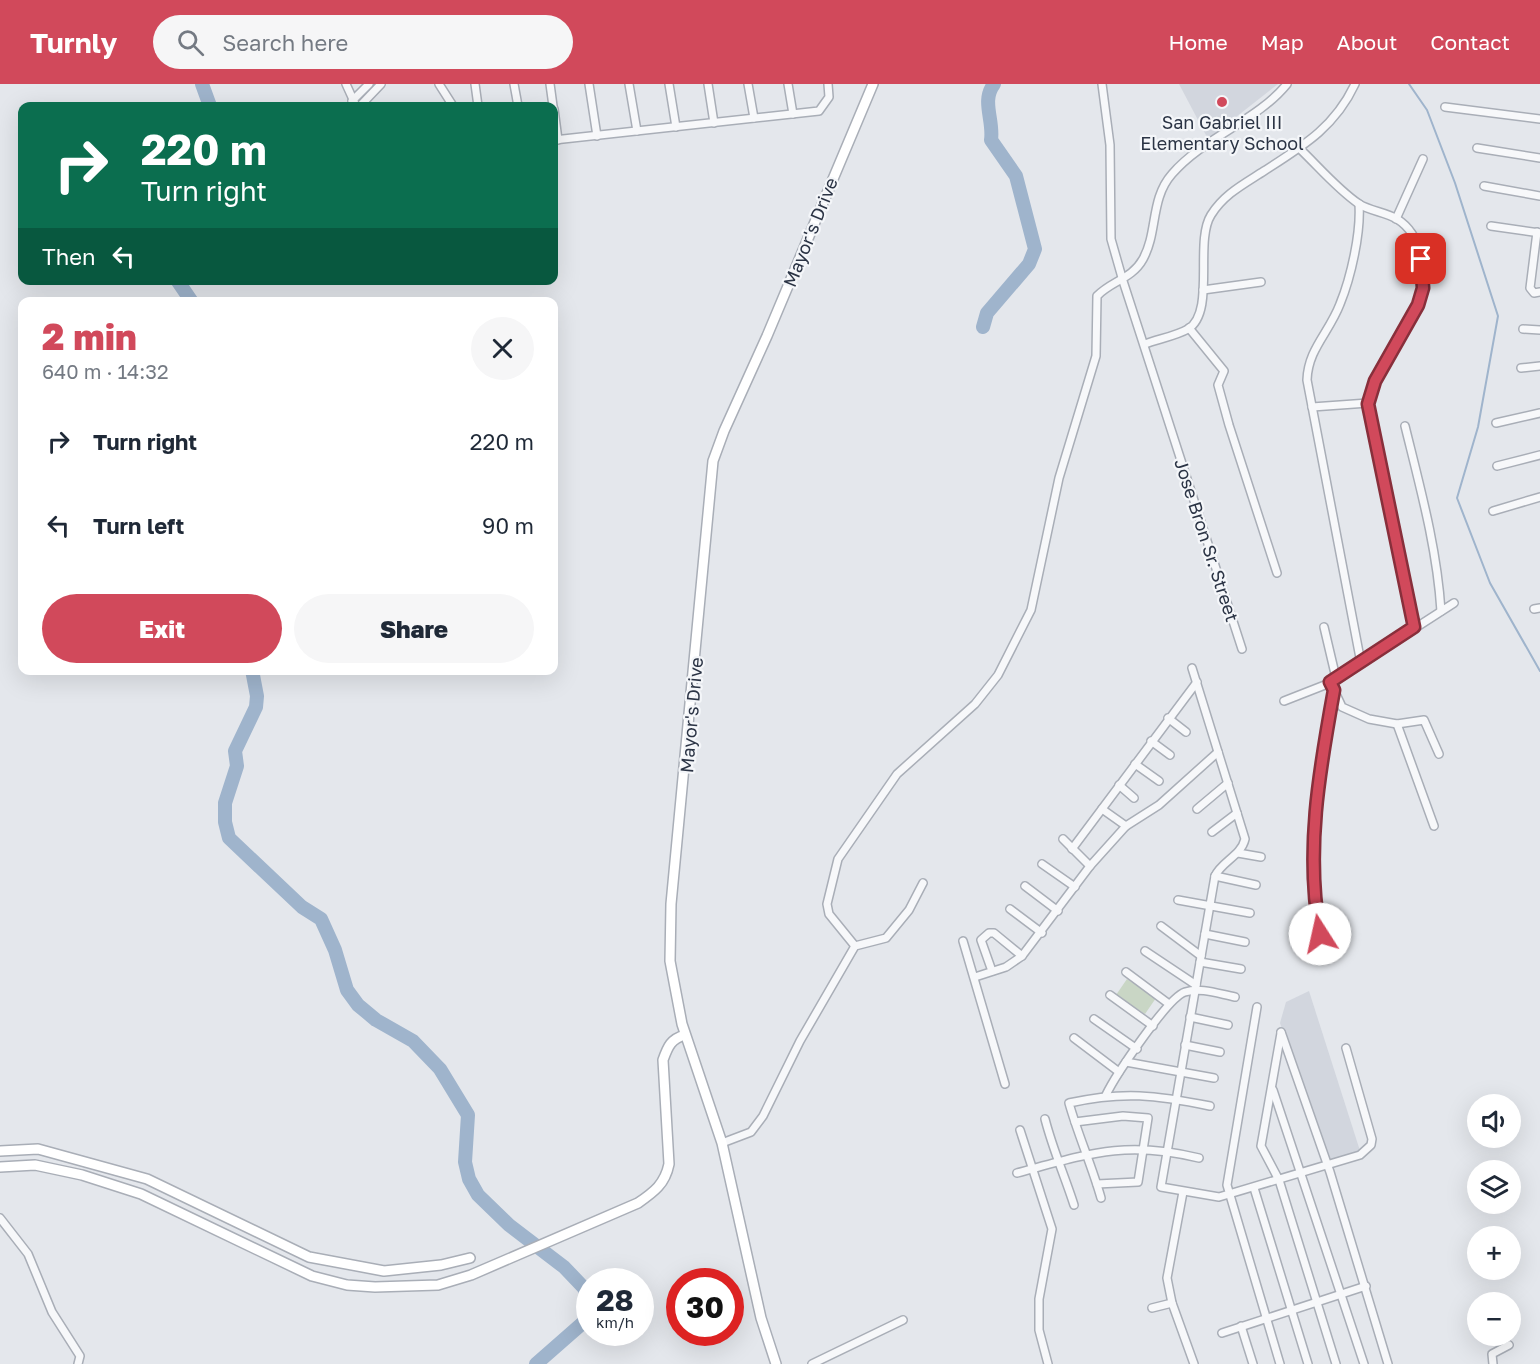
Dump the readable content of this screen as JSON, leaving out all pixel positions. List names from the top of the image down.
{
  "streets": {
    "street": ["Mayor's Drive", "Jose Bron Sr. Street"]
  },
  "places": ["San Gabriel III Elementary School"],
  "page": {
    "header": "Turnly",
    "search": "Search here",
    "nav": [
      "Home",
      "Map",
      "About",
      "Contact"
    ],
    "turn": ["220 m", "Turn right"],
    "then": "Then",
    "heading": ["2 min", "640 m · 14:32"],
    "list": [
      {
        "name": "Turn right",
        "value": "220 m"
      },
      {
        "name": "Turn left",
        "value": "90 m"
      }
    ],
    "buttons": ["Exit", "Share"],
    "map_buttons": ["+", "−"],
    "speed": "28 km/h",
    "limit": "30"
  }
}
